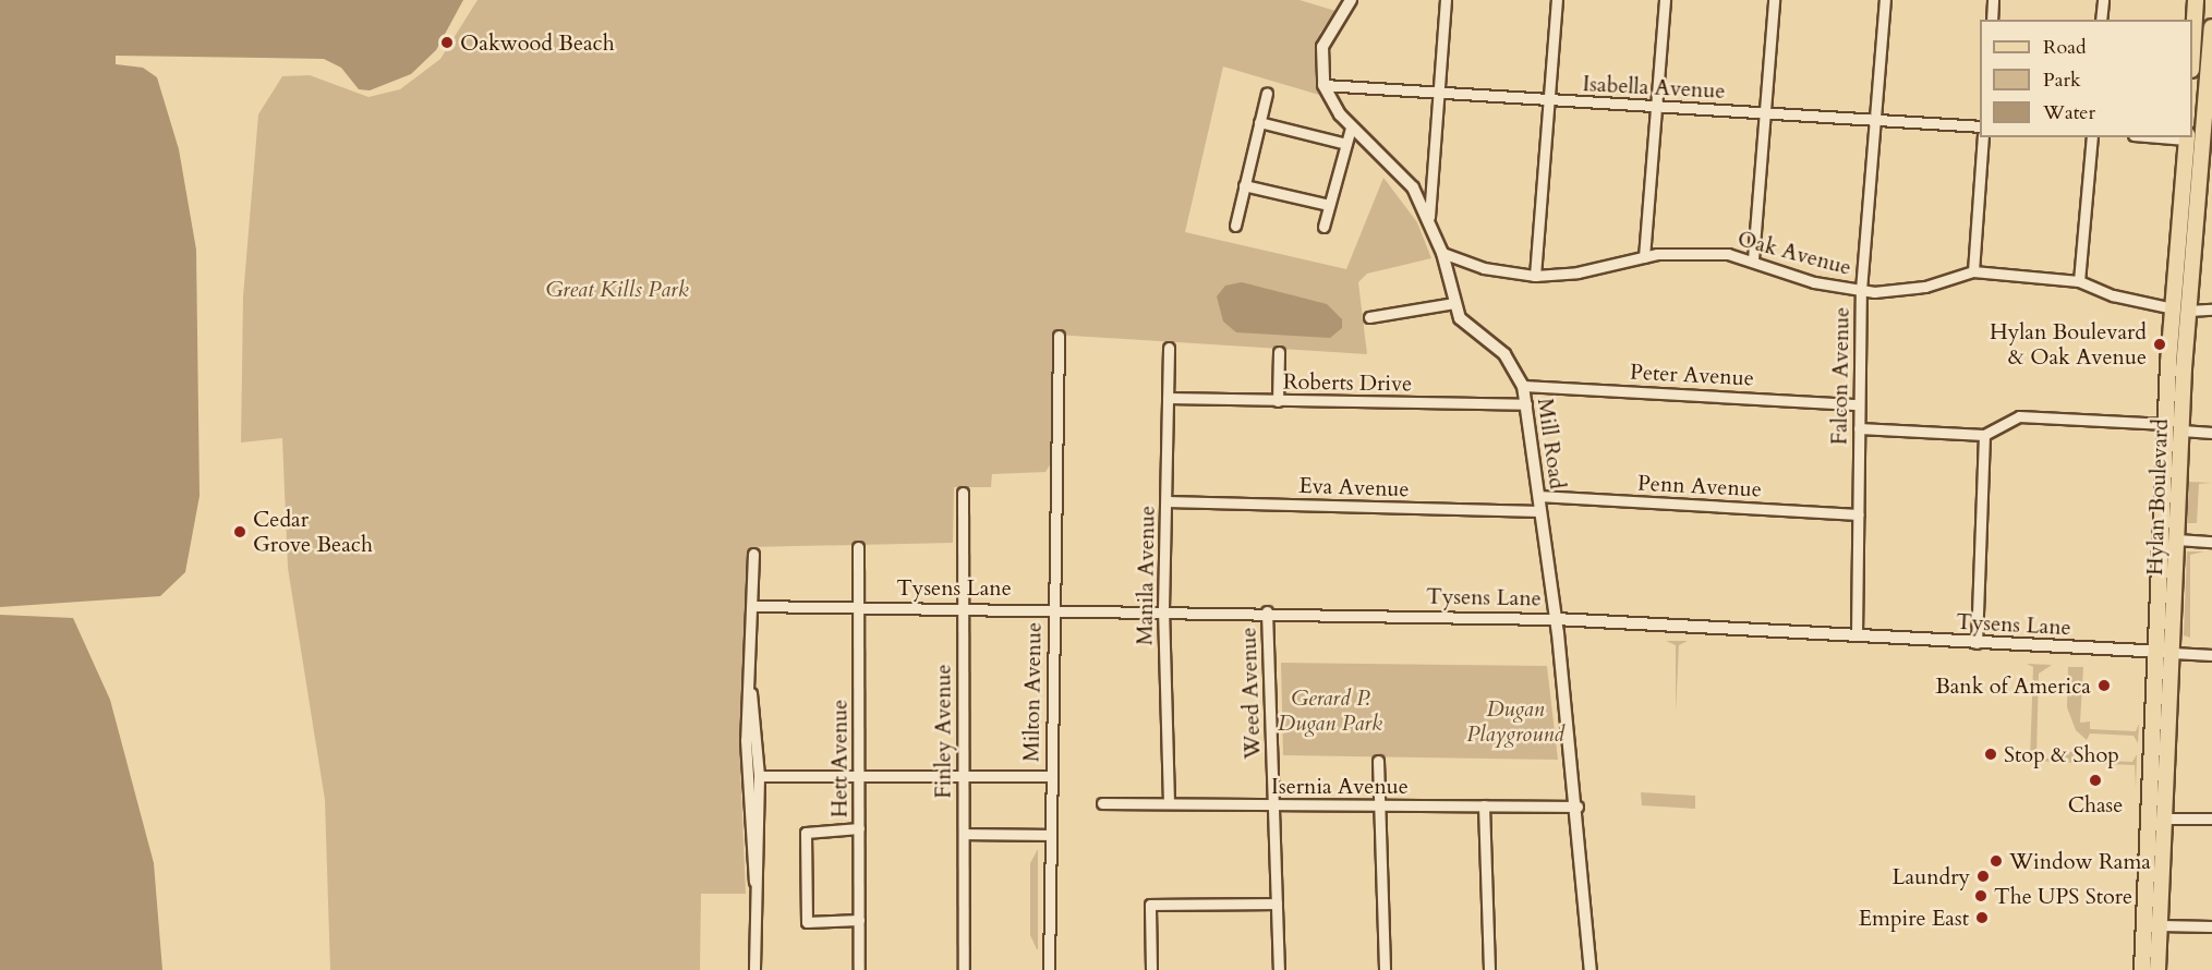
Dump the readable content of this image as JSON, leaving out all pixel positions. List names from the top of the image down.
{
  "streets": {
    "main road": ["Hylan Boulevard"],
    "street": [
      "Isabella Avenue",
      "Oak Avenue",
      "Peter Avenue",
      "Falcon Avenue",
      "Roberts Drive",
      "Mill Road",
      "Penn Avenue",
      "Eva Avenue",
      "Manila Avenue",
      "Tysens Lane",
      "Milton Avenue",
      "Weed Avenue",
      "Finley Avenue",
      "Hett Avenue",
      "Isernia Avenue"
    ]
  },
  "crossings": [
    ["Isabella Avenue", "Falcon Avenue"],
    ["Isabella Avenue", "Mill Road"],
    ["Oak Avenue", "Falcon Avenue"],
    ["Oak Avenue", "Mill Road"],
    ["Oak Avenue", "Hylan Boulevard"],
    ["Peter Avenue", "Falcon Avenue"],
    ["Peter Avenue", "Mill Road"],
    ["Falcon Avenue", "Penn Avenue"],
    ["Falcon Avenue", "Tysens Lane"],
    ["Roberts Drive", "Mill Road"],
    ["Roberts Drive", "Manila Avenue"],
    ["Mill Road", "Penn Avenue"],
    ["Mill Road", "Eva Avenue"],
    ["Mill Road", "Tysens Lane"],
    ["Mill Road", "Isernia Avenue"],
    ["Eva Avenue", "Manila Avenue"],
    ["Hylan Boulevard", "Tysens Lane"],
    ["Manila Avenue", "Tysens Lane"],
    ["Manila Avenue", "Isernia Avenue"],
    ["Tysens Lane", "Milton Avenue"],
    ["Tysens Lane", "Weed Avenue"],
    ["Tysens Lane", "Finley Avenue"],
    ["Tysens Lane", "Hett Avenue"],
    ["Weed Avenue", "Isernia Avenue"]
  ],
  "parks": ["Great Kills Park", "Gerard P. Dugan Park", "Dugan Playground"],
  "places": [
    "Oakwood Beach",
    "Hylan Boulevard & Oak Avenue",
    "Cedar Grove Beach",
    "Bank of America",
    "Stop & Shop",
    "Chase",
    "Window Rama",
    "Laundry",
    "The UPS Store",
    "Empire East"
  ],
  "legend": ["Road", "Park", "Water"]
}
